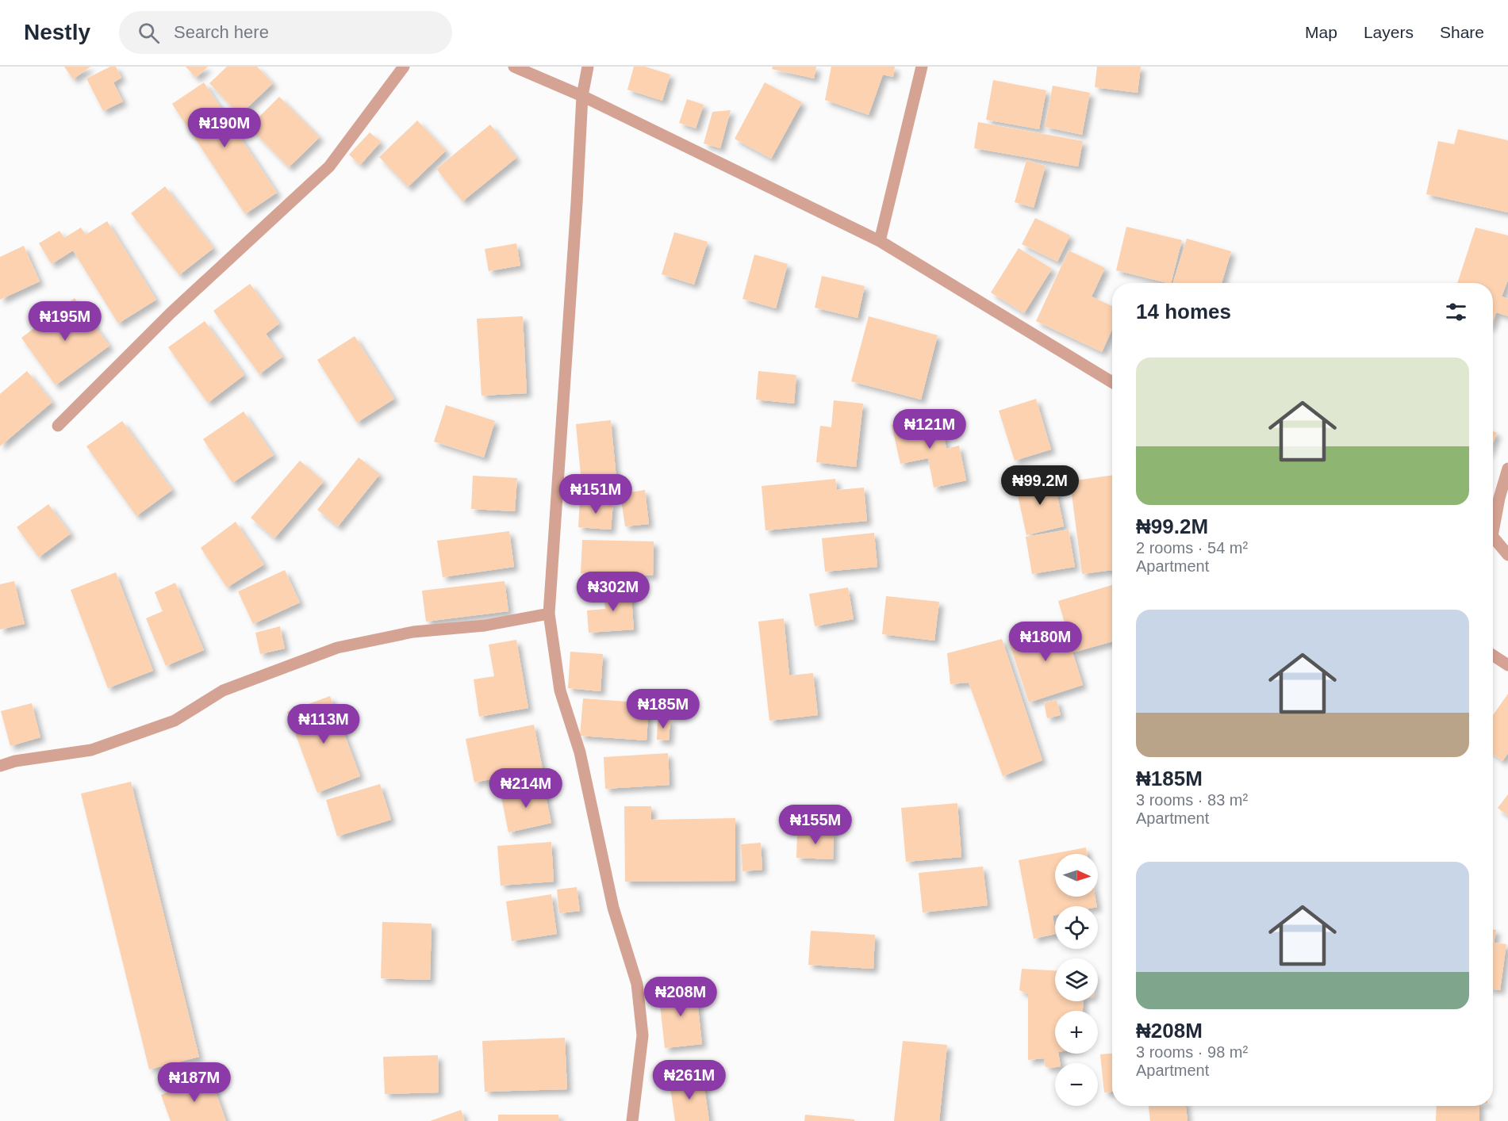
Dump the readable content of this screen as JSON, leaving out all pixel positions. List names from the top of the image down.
{
  "north": "right",
  "page": {
    "header": "Nestly",
    "search": "Search here",
    "nav": ["Map", "Layers", "Share"],
    "price": [
      "₦190M",
      "₦195M",
      "₦121M",
      "₦99.2M",
      "₦151M",
      "₦302M",
      "₦180M",
      "₦185M",
      "₦113M",
      "₦214M",
      "₦155M",
      "₦208M",
      "₦261M",
      "₦187M"
    ],
    "heading": "14 homes",
    "list": [
      {
        "name": "₦99.2M",
        "note": "2 rooms · 54 m² · Apartment"
      },
      {
        "name": "₦185M",
        "note": "3 rooms · 83 m² · Apartment"
      },
      {
        "name": "₦208M",
        "note": "3 rooms · 98 m² · Apartment"
      }
    ],
    "map_buttons": ["+", "−"]
  }
}
